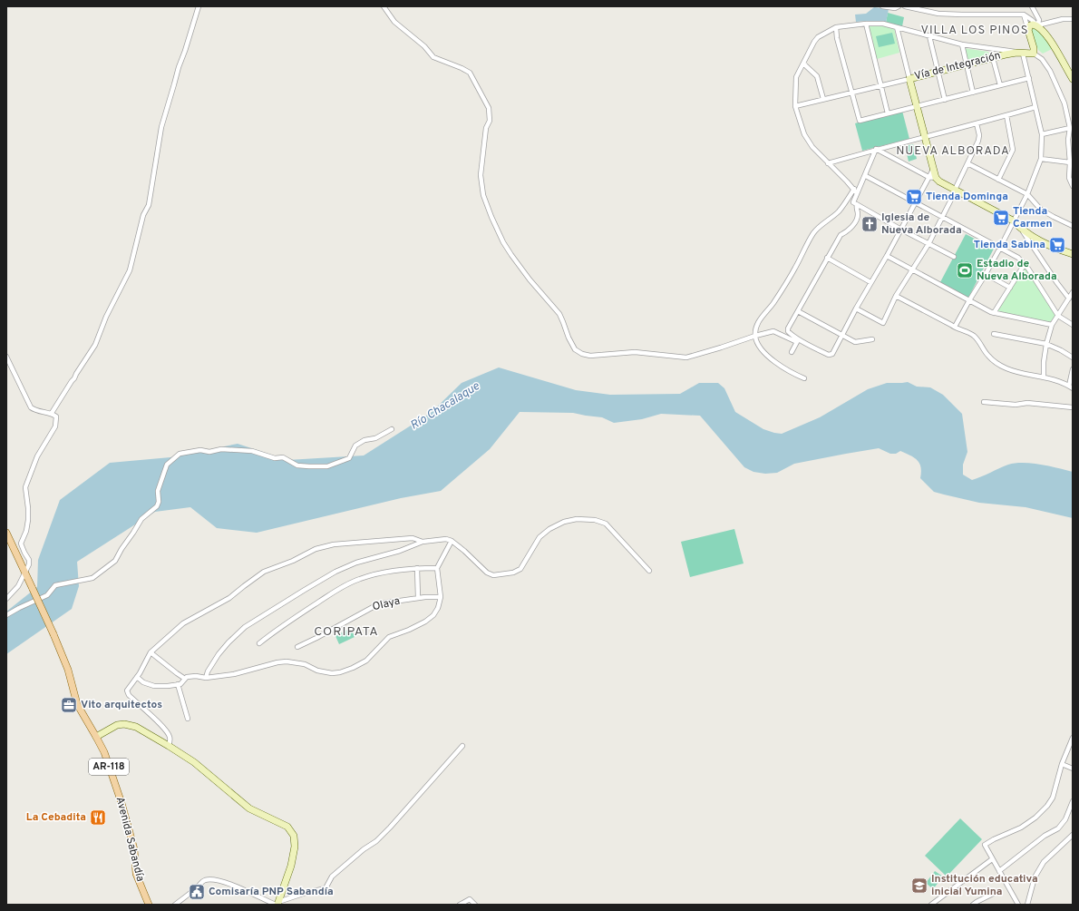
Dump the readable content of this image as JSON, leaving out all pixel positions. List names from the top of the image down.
{
  "streets": {
    "main road": ["Vía de Integración", "AR-118", "Avenida Sabandía"],
    "street": ["Olaya"]
  },
  "crossings": [
    ["AR-118", "Avenida Sabandía"]
  ],
  "districts": ["VILLA LOS PINOS", "NUEVA ALBORADA", "CORIPATA"],
  "water": ["Río Chacalaque"],
  "places": {
    "supermarket": ["Tienda Dominga", "Tienda Carmen", "Tienda Sabina"],
    "church": ["Iglesia de Nueva Alborada"],
    "sports": ["Estadio de Nueva Alborada"],
    "office": ["Vito arquitectos"],
    "restaurant": ["La Cebadita"],
    "school or university": ["Institución educativa inicial Yumina"],
    "public building": ["Comisaría PNP Sabandía"]
  }
}
